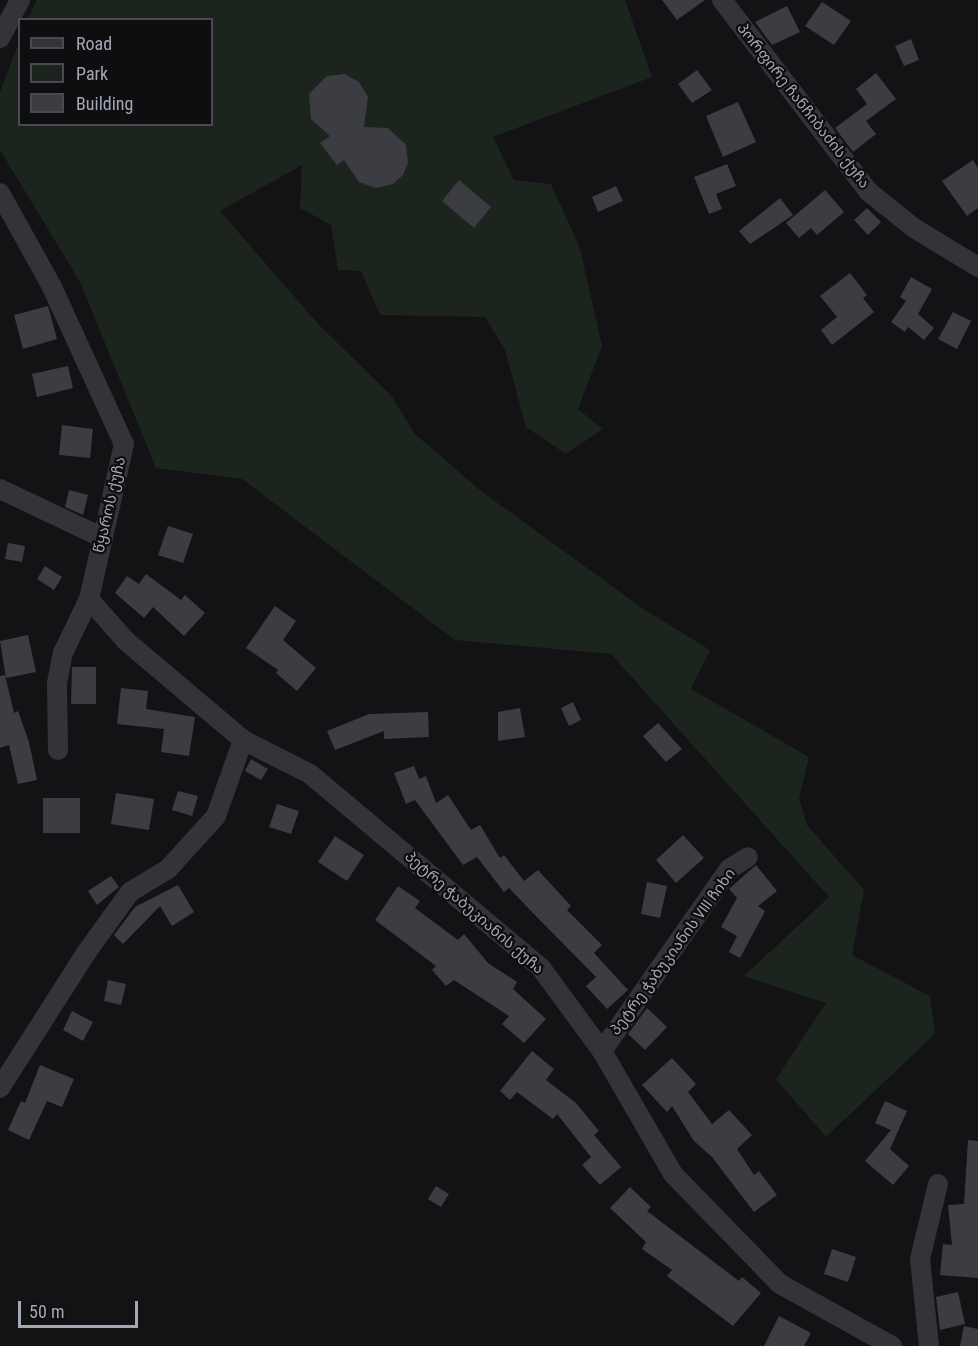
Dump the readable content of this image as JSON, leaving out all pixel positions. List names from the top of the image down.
{
  "streets": {
    "street": [
      "პორფირე ჩანჩიბაძის ქუჩა",
      "წყაროს ქუჩა",
      "პეტრე ჭაბუკიანის ქუჩა",
      "პეტრე ჭაბუკიანის VIII ჩიხი"
    ]
  },
  "crossings": [
    ["პეტრე ჭაბუკიანის ქუჩა", "პეტრე ჭაბუკიანის VIII ჩიხი"]
  ],
  "legend": ["Road", "Park", "Building"],
  "scale_bar": "50 m"
}
